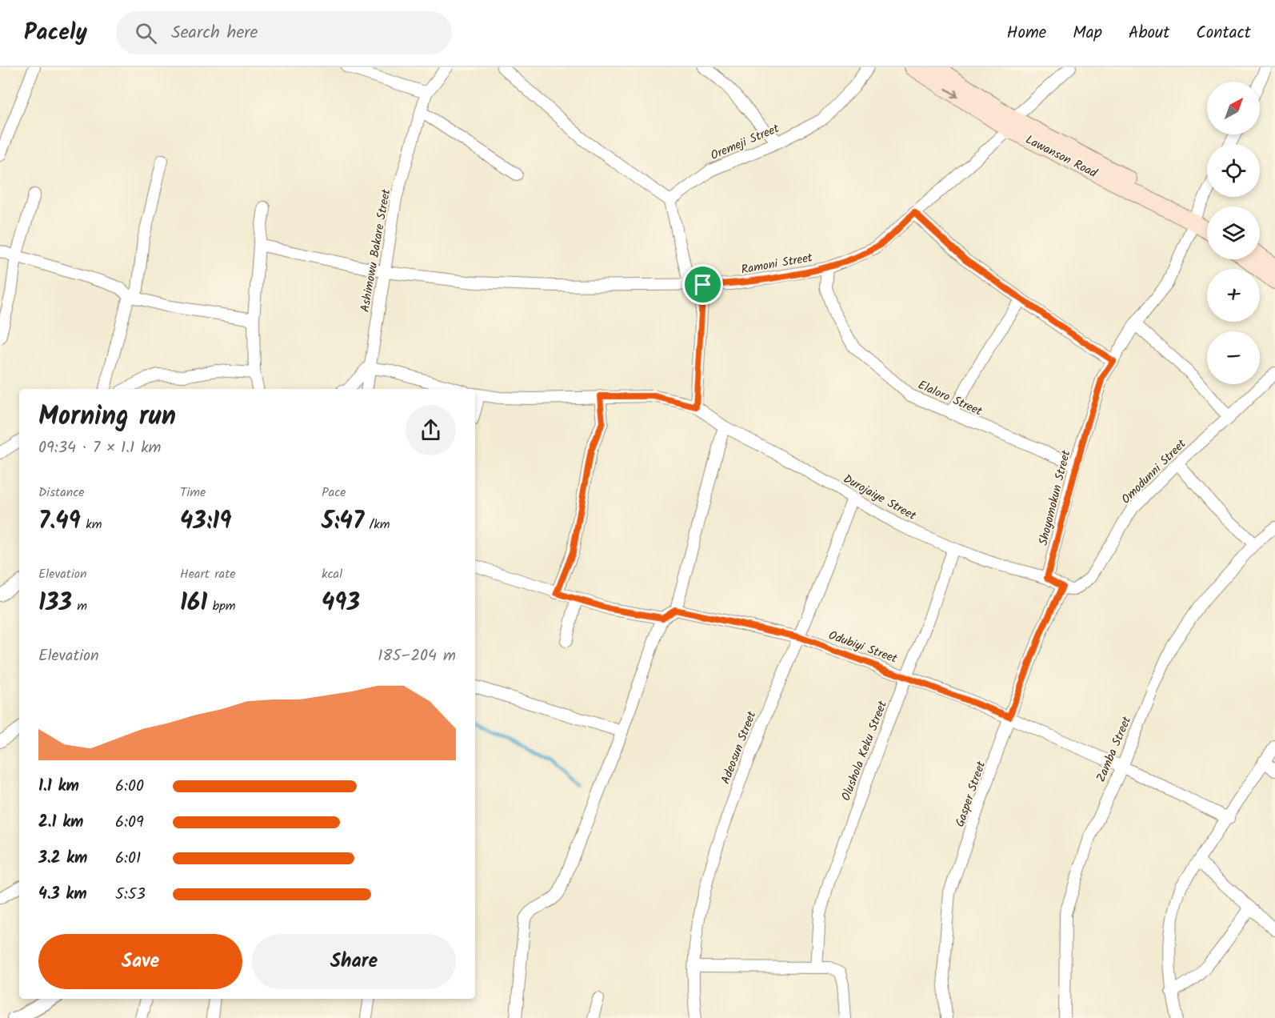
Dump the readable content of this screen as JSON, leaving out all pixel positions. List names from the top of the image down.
{
  "streets": {
    "main road": ["Lawanson Road"],
    "street": [
      "Oremeji Street",
      "Ashimowu Bakare Street",
      "Ramoni Street",
      "Elaloro Street",
      "Omodunni Street",
      "Durojaiye Street",
      "Shoyomokun Street",
      "Odubiyi Street",
      "Adeosun Street",
      "Zamba Street",
      "Olushola Keku Street",
      "Gasper Street"
    ]
  },
  "crossings": [
    ["Lawanson Road", "Ramoni Street"],
    ["Lawanson Road", "Shoyomokun Street"],
    ["Ashimowu Bakare Street", "Ramoni Street"],
    ["Ramoni Street", "Elaloro Street"],
    ["Elaloro Street", "Shoyomokun Street"],
    ["Omodunni Street", "Durojaiye Street"],
    ["Omodunni Street", "Gasper Street"],
    ["Durojaiye Street", "Shoyomokun Street"],
    ["Durojaiye Street", "Adeosun Street"],
    ["Durojaiye Street", "Olushola Keku Street"],
    ["Durojaiye Street", "Gasper Street"],
    ["Odubiyi Street", "Adeosun Street"],
    ["Odubiyi Street", "Zamba Street"],
    ["Odubiyi Street", "Olushola Keku Street"],
    ["Odubiyi Street", "Gasper Street"]
  ],
  "north": "top right",
  "page": {
    "header": "Pacely",
    "search": "Search here",
    "nav": [
      "Home",
      "Map",
      "About",
      "Contact"
    ],
    "map_buttons": ["+", "−"],
    "heading": ["Morning run", "09:34 · 7 × 1.1 km"],
    "stats": [
      ["Distance", "7.49 km"],
      ["Time", "43:19"],
      ["Pace", "5:47 /km"],
      ["Elevation", "133 m"],
      ["Heart rate", "161 bpm"],
      ["kcal", "493"]
    ],
    "chart": ["Elevation", "185–204 m"],
    "list": [
      {
        "name": "1.1 km",
        "note": "6:00"
      },
      {
        "name": "2.1 km",
        "note": "6:09"
      },
      {
        "name": "3.2 km",
        "note": "6:01"
      },
      {
        "name": "4.3 km",
        "note": "5:53"
      }
    ],
    "buttons": ["Save", "Share"]
  }
}
